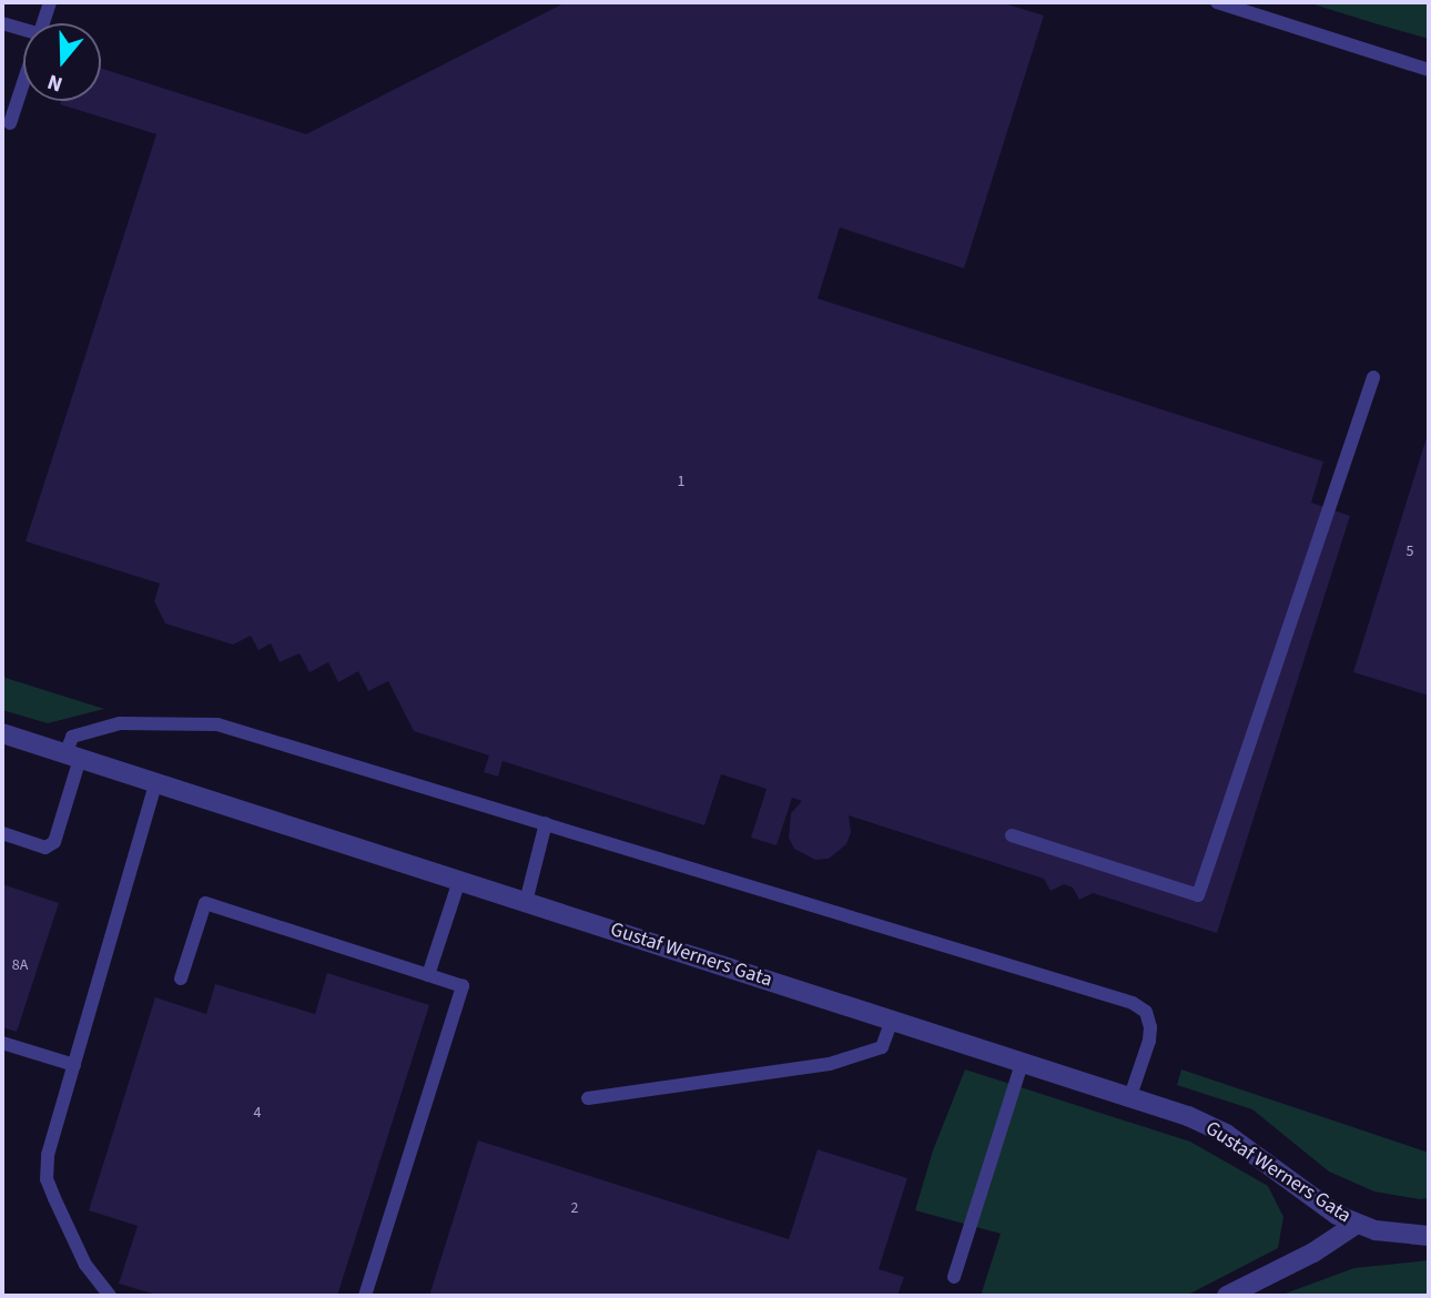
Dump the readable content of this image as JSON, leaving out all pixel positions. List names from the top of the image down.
{
  "streets": {
    "street": ["Gustaf Werners Gata"]
  },
  "house_numbers": [
    "1",
    "5",
    "8A",
    "4",
    "2"
  ],
  "north": "bottom"
}
